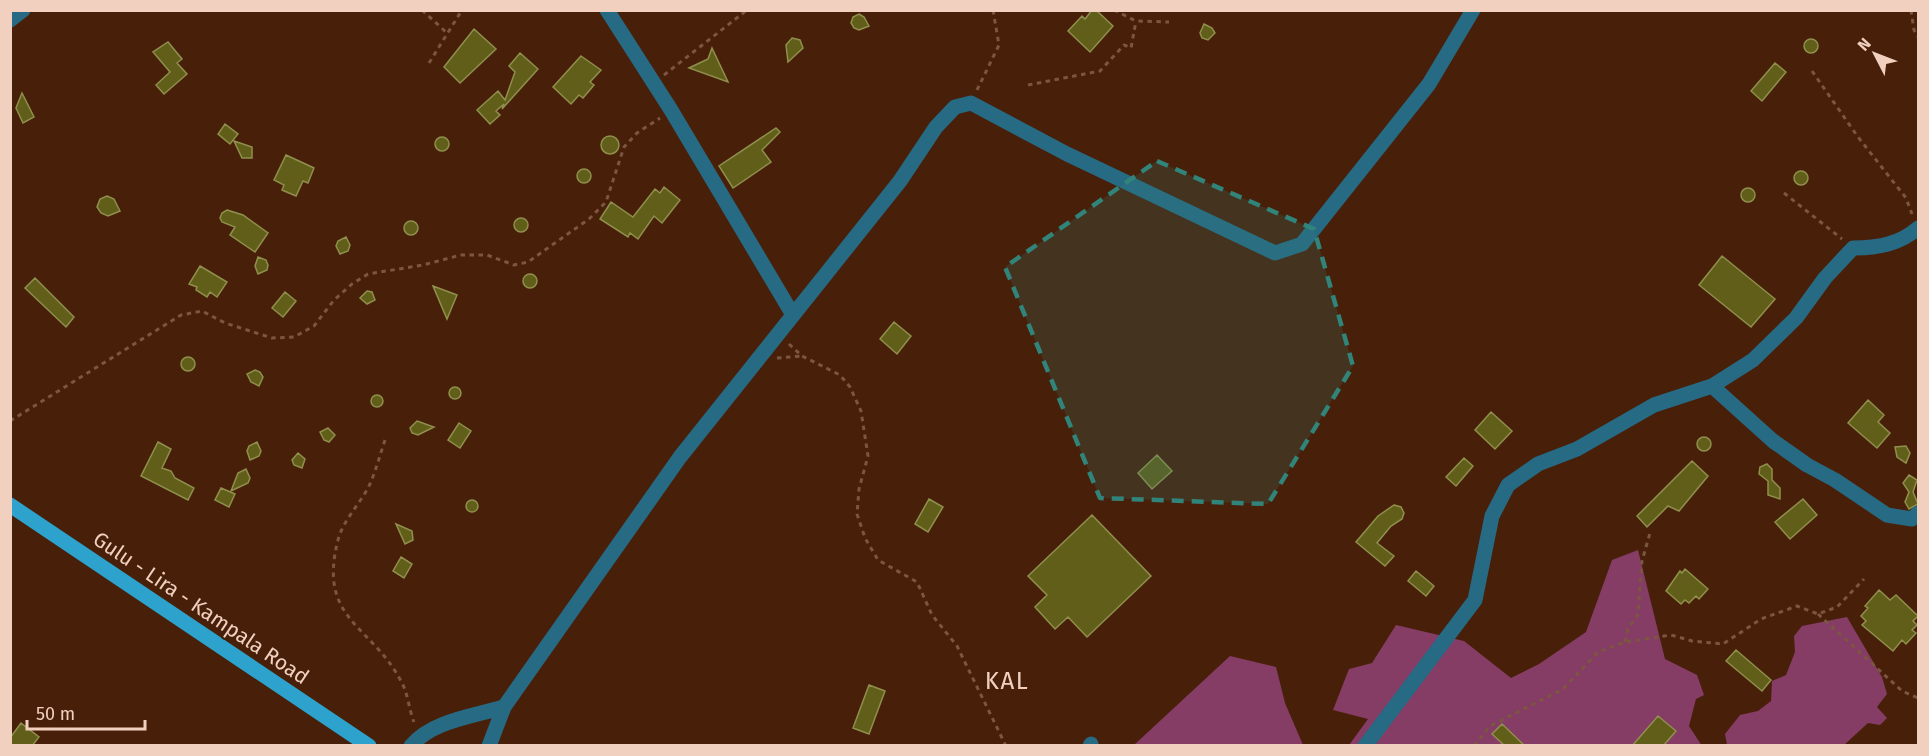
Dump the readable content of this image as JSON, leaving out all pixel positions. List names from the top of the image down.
{
  "streets": {
    "main road": ["Gulu - Lira - Kampala Road"]
  },
  "districts": ["KAL"],
  "scale_bar": "50 m",
  "north": "top left"
}
